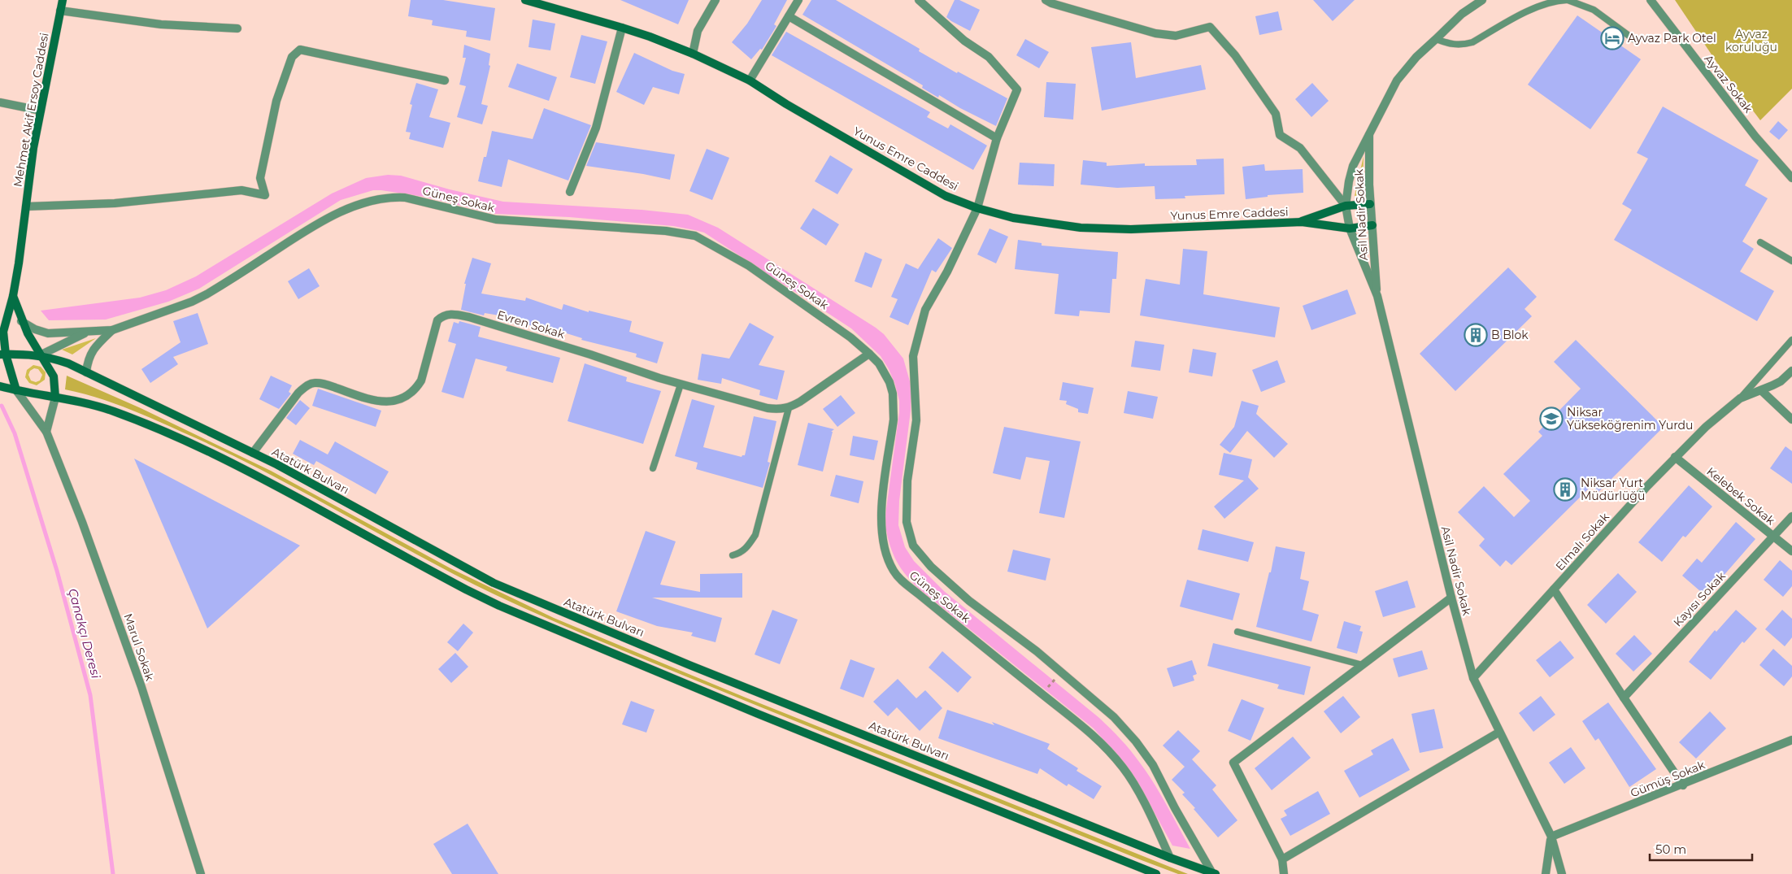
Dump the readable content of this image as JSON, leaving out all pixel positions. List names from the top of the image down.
{
  "streets": {
    "main road": ["Mehmet Akif Ersoy Caddesi", "Yunus Emre Caddesi", "Atatürk Bulvarı"],
    "street": [
      "Ayvaz Sokak",
      "Güneş Sokak",
      "Asil Nadir Sokak",
      "Evren Sokak",
      "Kelebek Sokak",
      "Elmalı Sokak",
      "Kayısı Sokak",
      "Marul Sokak",
      "Gümüş Sokak"
    ]
  },
  "crossings": [
    ["Mehmet Akif Ersoy Caddesi", "Güneş Sokak"],
    ["Mehmet Akif Ersoy Caddesi", "Atatürk Bulvarı"],
    ["Mehmet Akif Ersoy Caddesi", "Marul Sokak"],
    ["Yunus Emre Caddesi", "Asil Nadir Sokak"],
    ["Güneş Sokak", "Atatürk Bulvarı"],
    ["Asil Nadir Sokak", "Elmalı Sokak"],
    ["Asil Nadir Sokak", "Gümüş Sokak"],
    ["Evren Sokak", "Atatürk Bulvarı"],
    ["Kelebek Sokak", "Elmalı Sokak"],
    ["Kelebek Sokak", "Kayısı Sokak"]
  ],
  "water": ["Çanakçı Deresi"],
  "parks": ["Ayvaz koruluğu"],
  "places": {
    "hotel": ["Ayvaz Park Otel"],
    "building": ["B Blok", "Niksar Yurt Müdürlüğü"],
    "school or university": ["Niksar Yükseköğrenim Yurdu"]
  },
  "scale_bar": "50 m"
}
